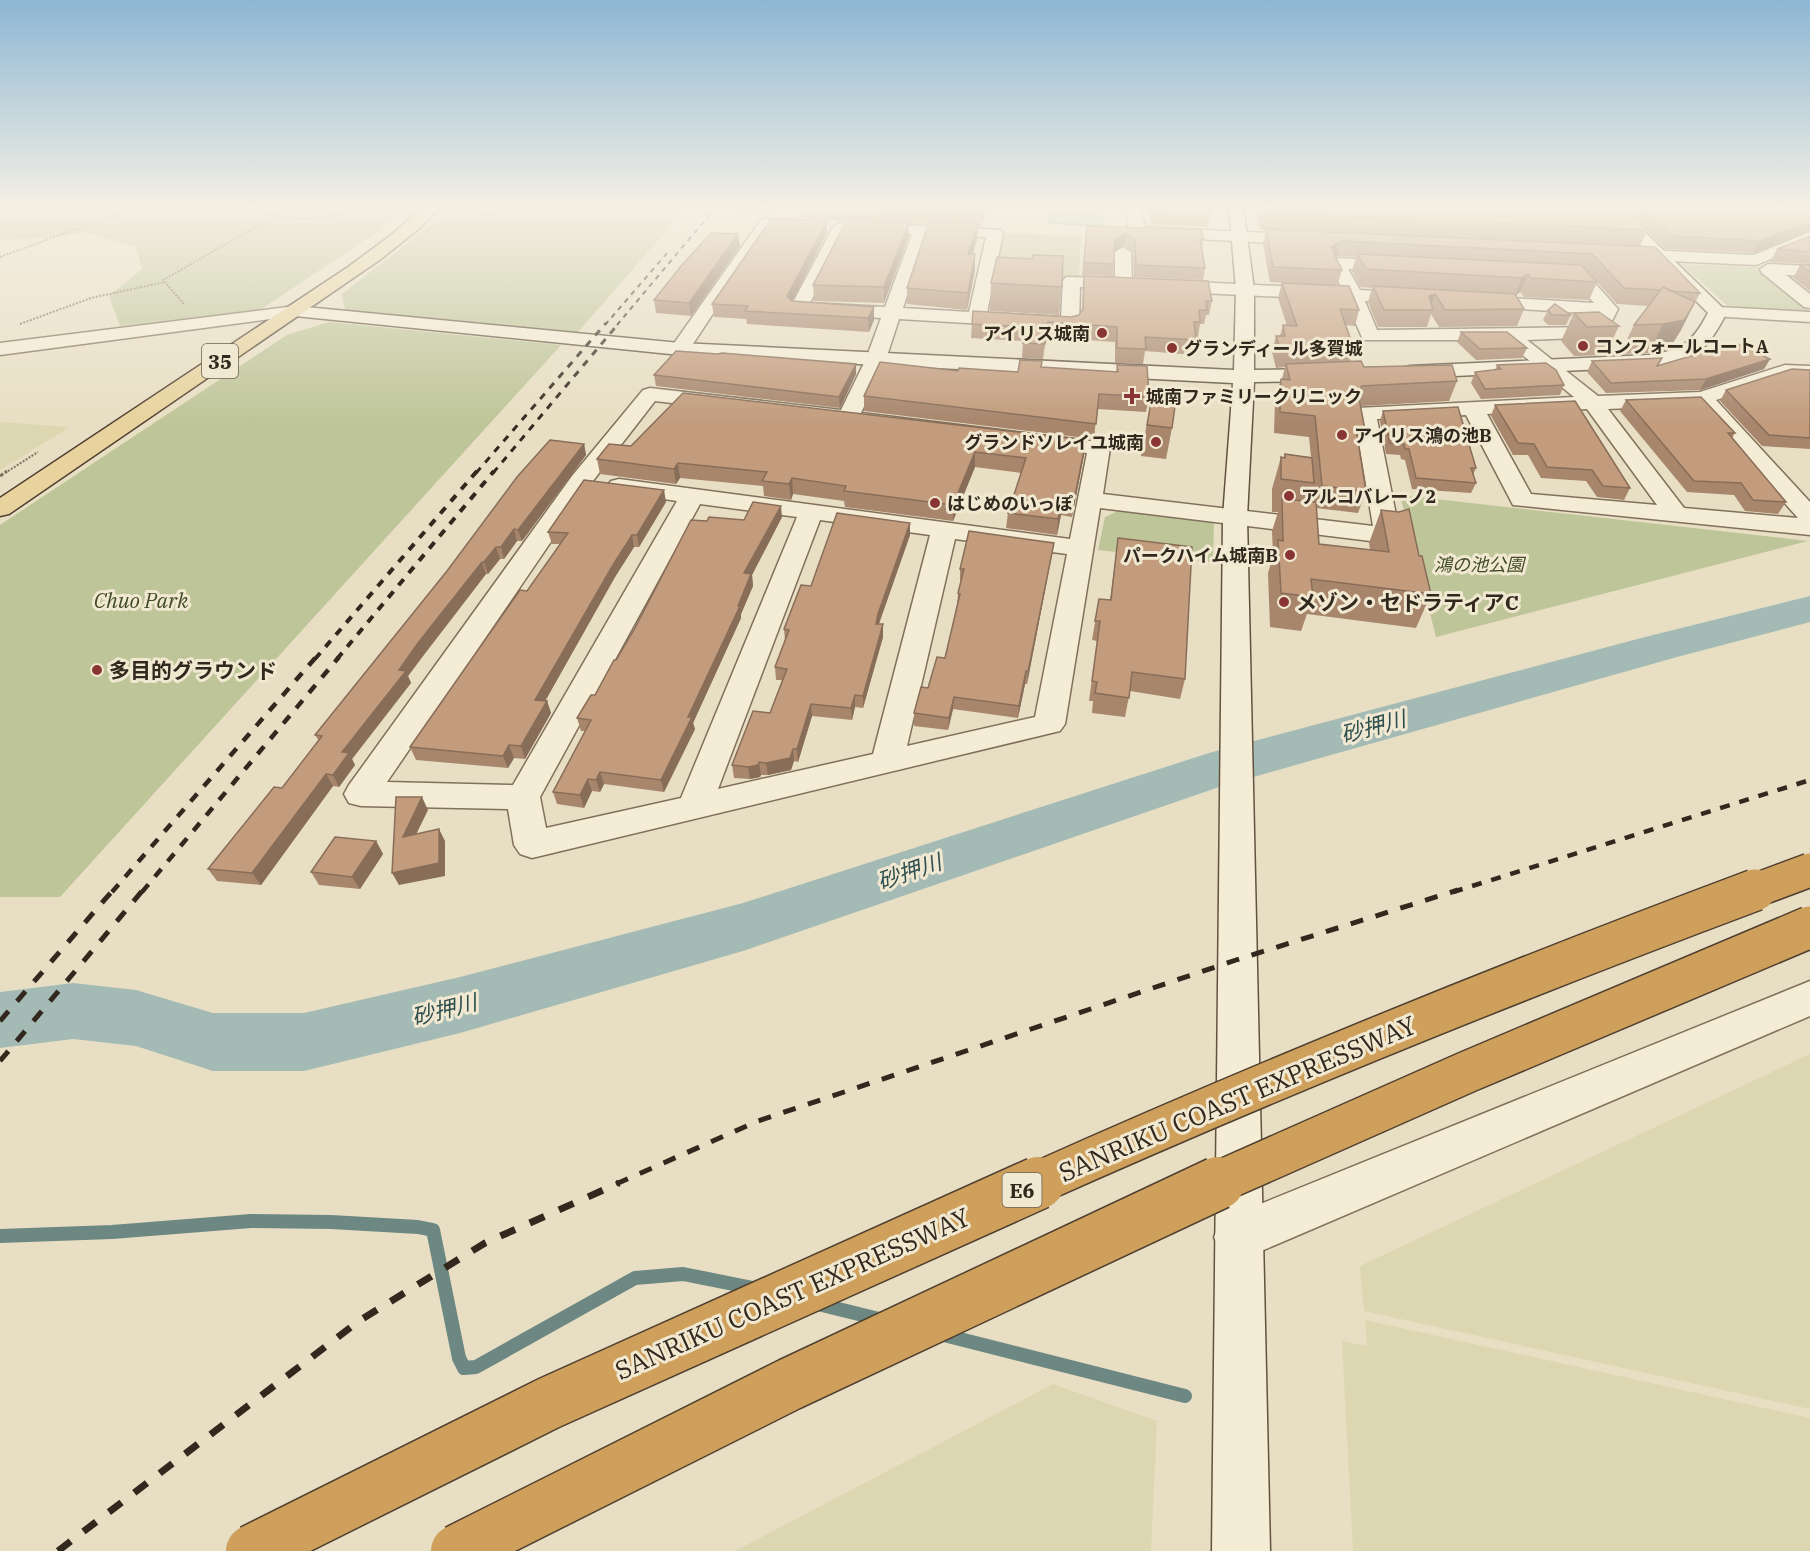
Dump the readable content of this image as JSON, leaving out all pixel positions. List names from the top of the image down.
{
  "streets": {
    "highway": ["SANRIKU COAST EXPRESSWAY", "E6"],
    "main road": ["35"]
  },
  "water": ["砂押川"],
  "parks": ["鴻の池公園", "Chuo Park"],
  "places": {
    "other": [
      "アイリス城南",
      "コンフォールコートA",
      "グランディール多賀城",
      "アイリス鴻の池B",
      "グランドソレイユ城南",
      "アルコバレーノ2",
      "はじめのいっぽ",
      "パークハイム城南B",
      "メゾン・セドラティアC",
      "多目的グラウンド"
    ],
    "health": ["城南ファミリークリニック"]
  }
}
